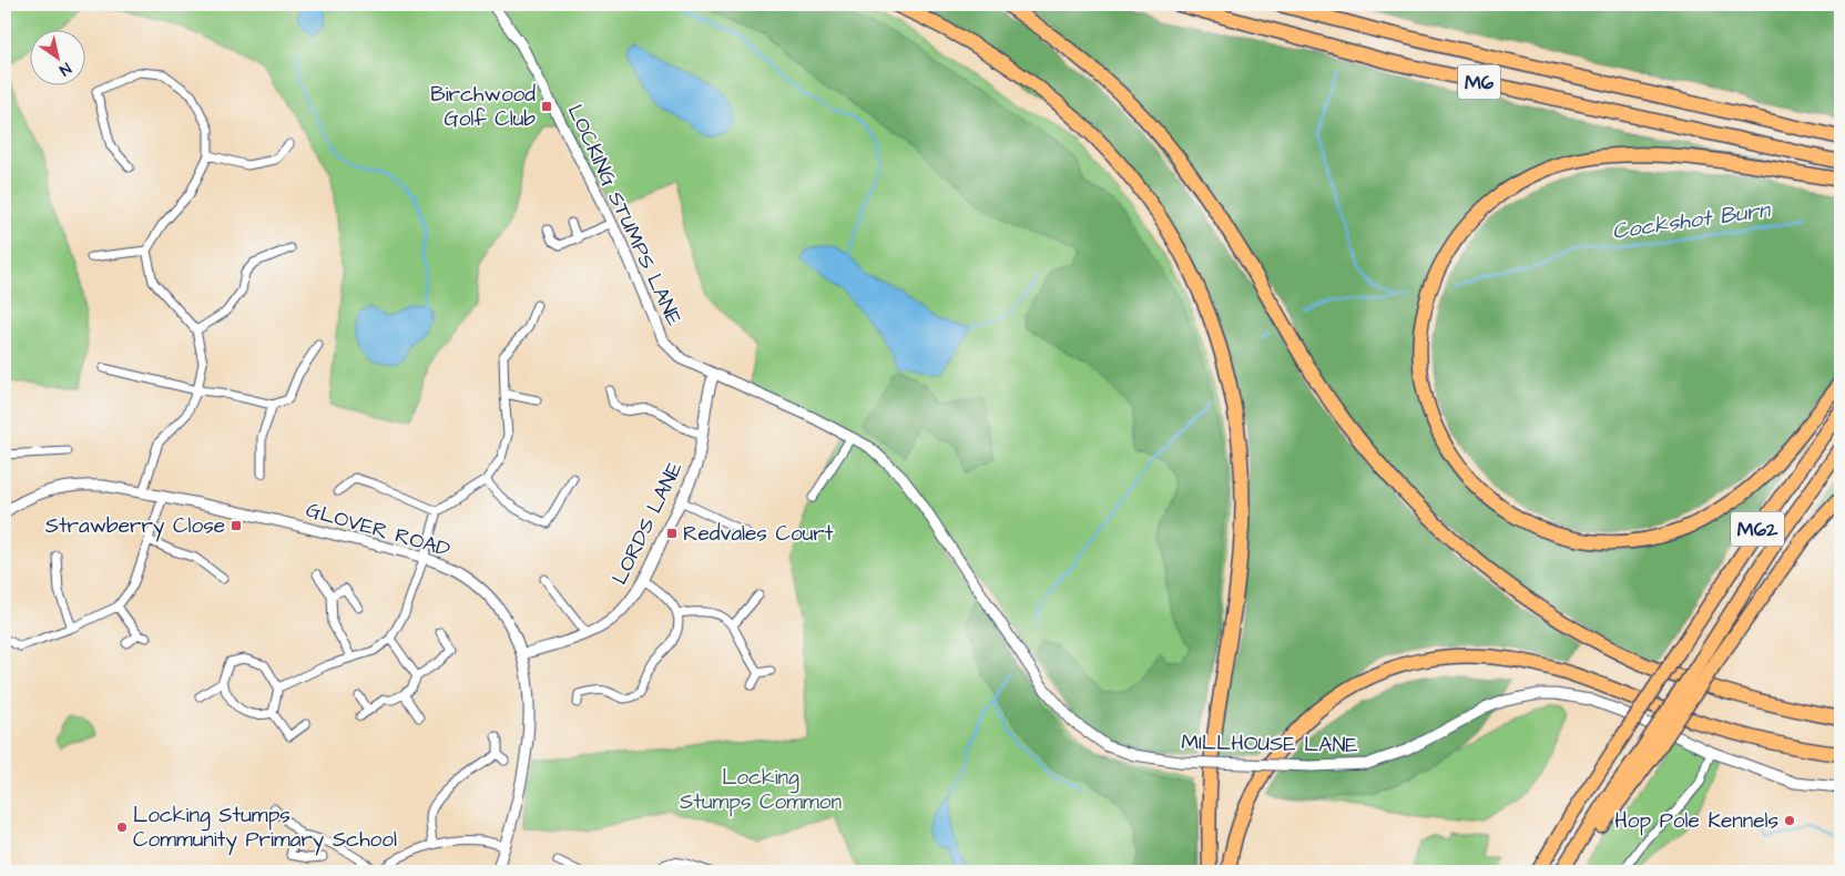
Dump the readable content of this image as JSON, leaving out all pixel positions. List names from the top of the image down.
{
  "streets": {
    "highway": ["M6", "M62"],
    "street": [
      "LOCKING STUMPS LANE",
      "LORDS LANE",
      "GLOVER ROAD",
      "MILLHOUSE LANE"
    ]
  },
  "crossings": [
    ["LOCKING STUMPS LANE", "LORDS LANE"],
    ["LOCKING STUMPS LANE", "MILLHOUSE LANE"],
    ["LORDS LANE", "GLOVER ROAD"]
  ],
  "water": ["Cockshot Burn"],
  "parks": ["Locking Stumps Common"],
  "places": {
    "transit": ["Birchwood Golf Club", "Strawberry Close", "Redvales Court"],
    "other": ["Hop Pole Kennels", "Locking Stumps Community Primary School"]
  },
  "north": "bottom right"
}
